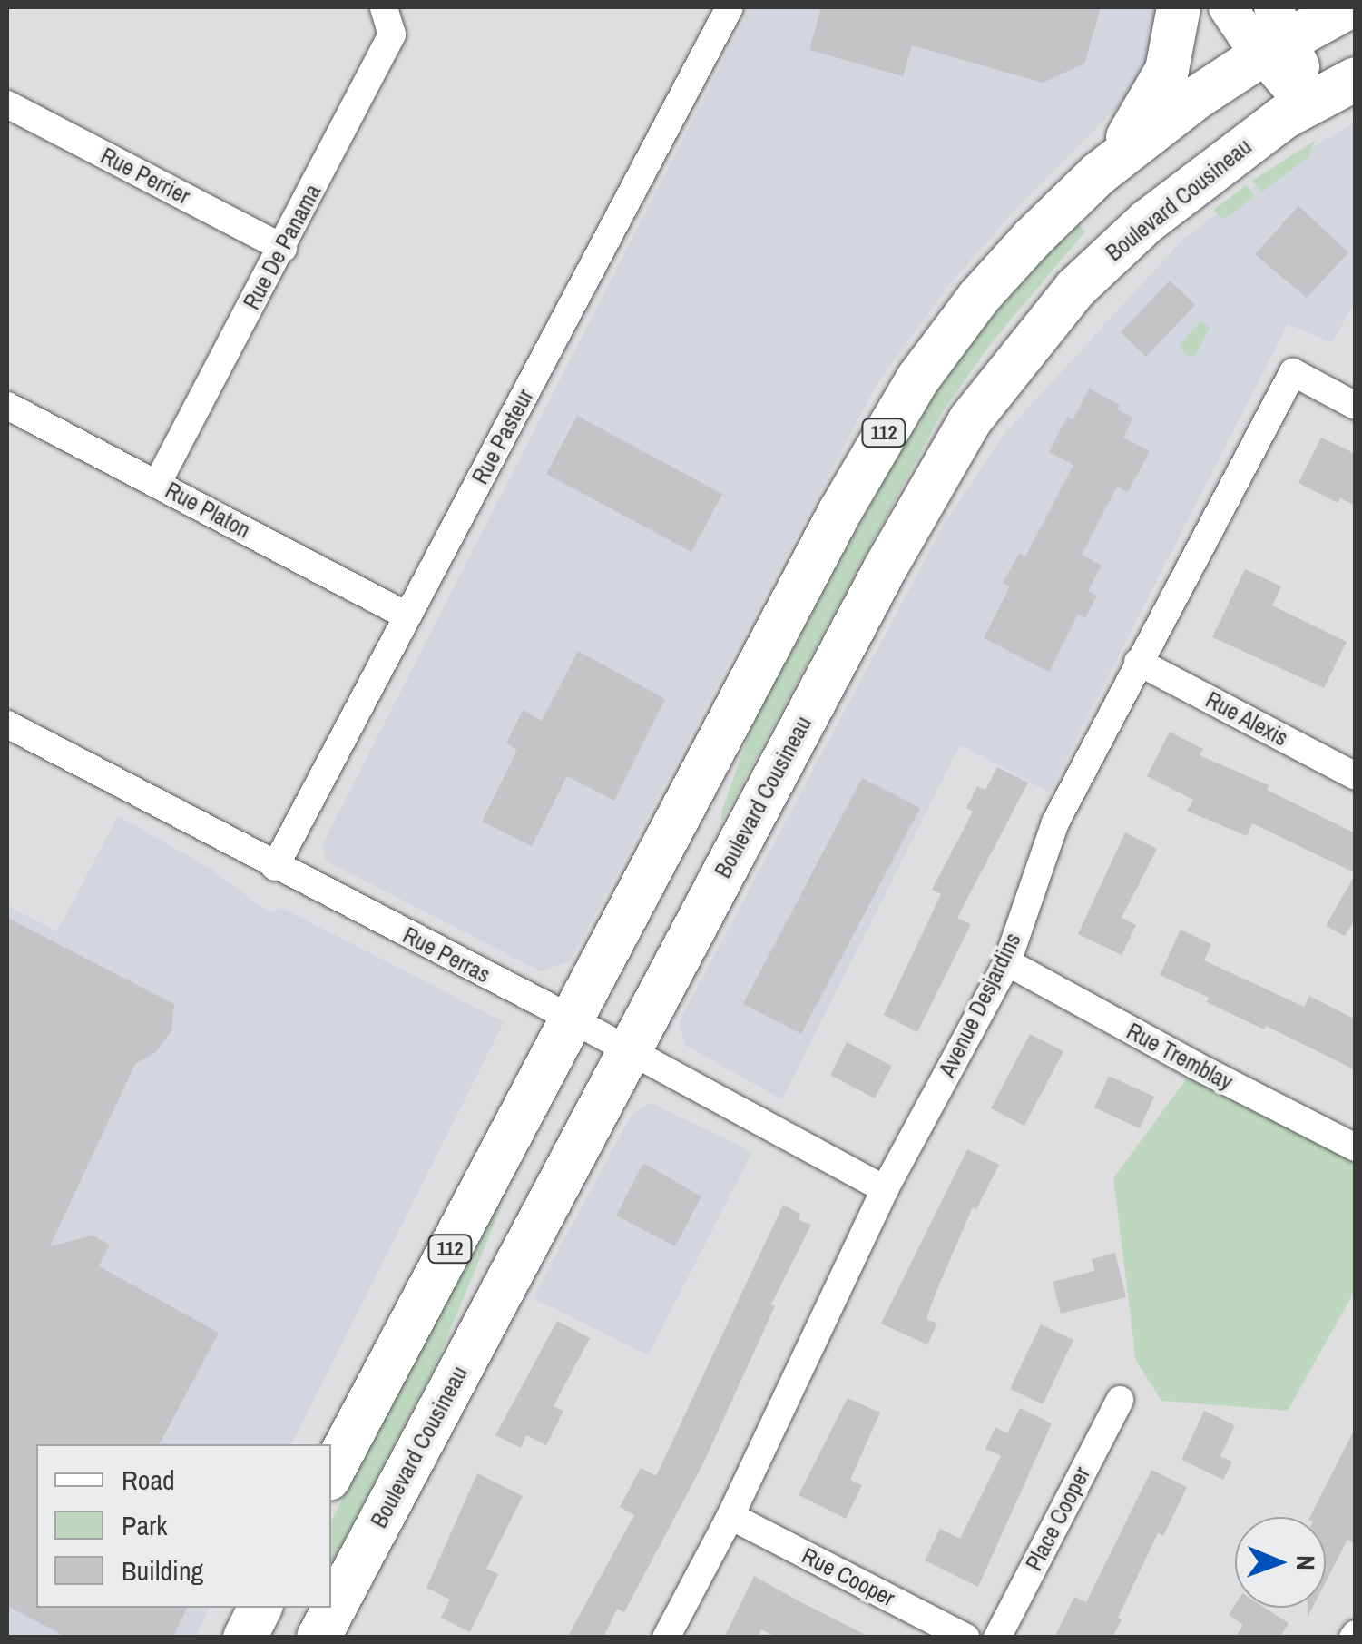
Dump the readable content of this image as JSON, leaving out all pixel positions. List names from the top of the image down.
{
  "streets": {
    "main road": ["Boulevard Cousineau", "112"],
    "street": [
      "Rue Perrier",
      "Rue De Panama",
      "Rue Pasteur",
      "Rue Platon",
      "Rue Alexis",
      "Rue Perras",
      "Avenue Desjardins",
      "Rue Tremblay",
      "Place Cooper",
      "Rue Cooper"
    ]
  },
  "crossings": [
    ["Rue Perrier", "Rue De Panama"],
    ["Boulevard Cousineau", "Rue Perras"],
    ["Rue De Panama", "Rue Platon"],
    ["112", "Rue Perras"],
    ["Rue Pasteur", "Rue Platon"],
    ["Rue Pasteur", "Rue Perras"],
    ["Rue Alexis", "Avenue Desjardins"],
    ["Rue Perras", "Avenue Desjardins"],
    ["Avenue Desjardins", "Rue Tremblay"],
    ["Avenue Desjardins", "Rue Cooper"]
  ],
  "legend": ["Road", "Park", "Building"],
  "north": "right"
}
